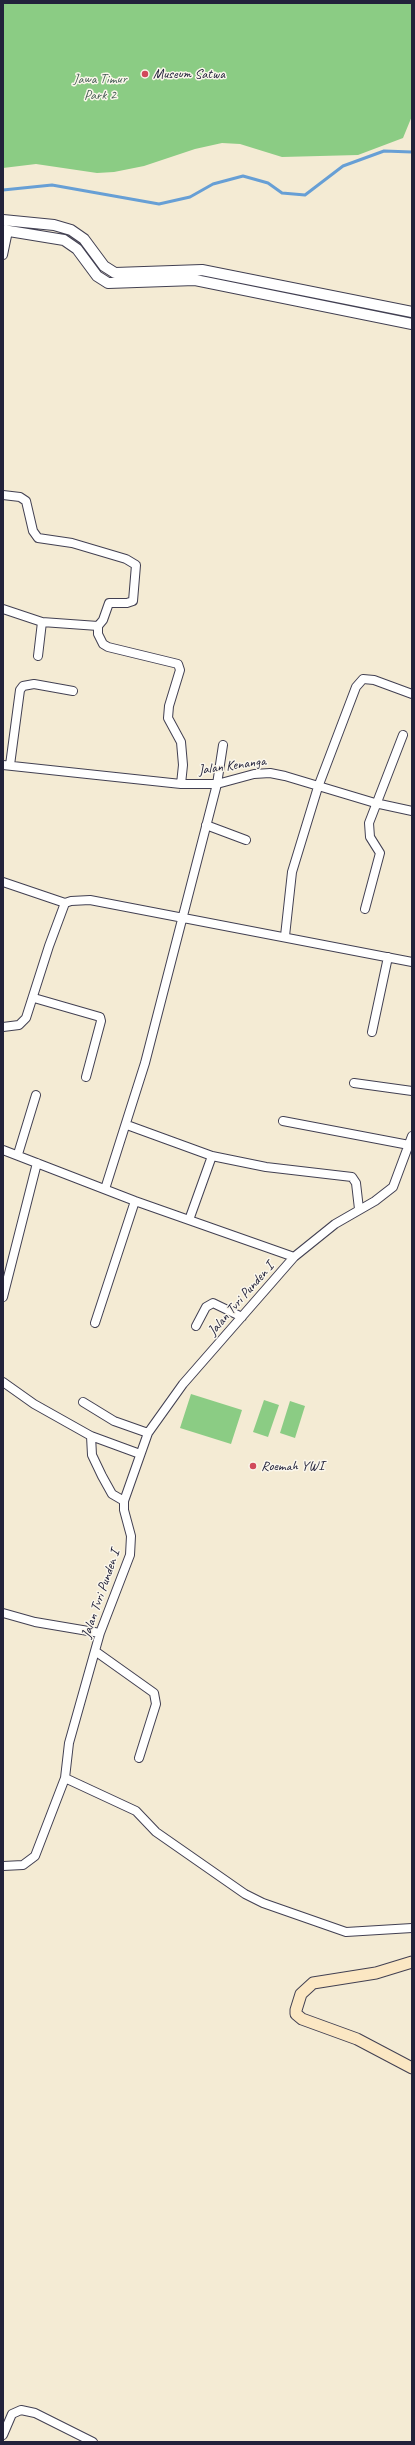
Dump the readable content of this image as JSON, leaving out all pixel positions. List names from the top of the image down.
{
  "streets": {
    "street": ["Jalan Kenanga", "Jalan Tvri Punden I"]
  },
  "parks": ["Jawa Timur Park 2"],
  "places": ["Museum Satwa", "Roemah YWI"]
}
